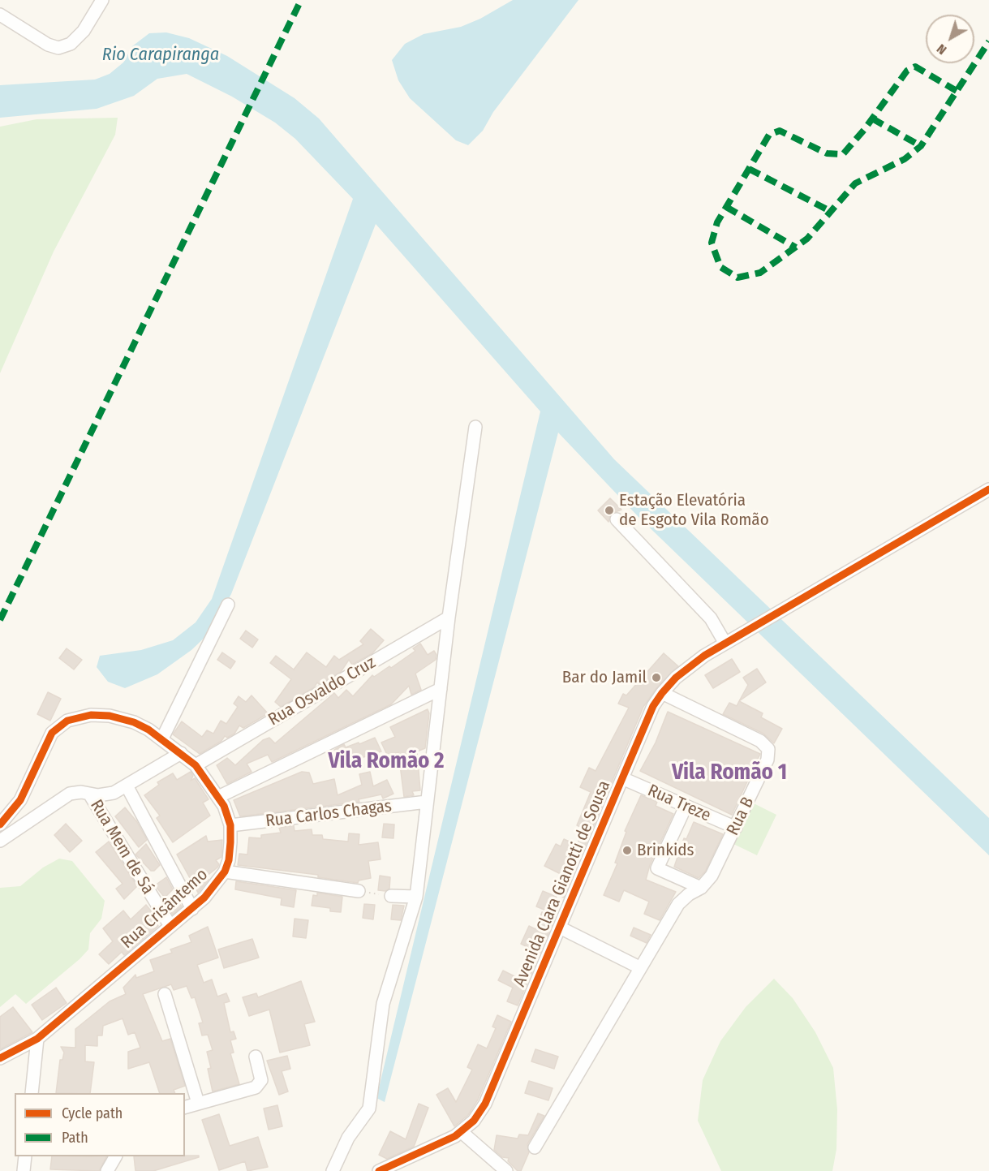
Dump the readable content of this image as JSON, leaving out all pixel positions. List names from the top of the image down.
{
  "streets": {
    "street": [
      "Rua Osvaldo Cruz",
      "Rua Treze",
      "Rua Carlos Chagas",
      "Rua B",
      "Rua Mem de Sá",
      "Avenida Clara Gianotti de Sousa",
      "Rua Crisântemo"
    ]
  },
  "crossings": [
    ["Rua Osvaldo Cruz", "Rua Crisântemo"],
    ["Rua Treze", "Rua B"],
    ["Rua Treze", "Avenida Clara Gianotti de Sousa"],
    ["Rua Carlos Chagas", "Rua Crisântemo"],
    ["Rua B", "Avenida Clara Gianotti de Sousa"],
    ["Rua Mem de Sá", "Rua Crisântemo"]
  ],
  "districts": ["Vila Romão 2", "Vila Romão 1"],
  "water": ["Rio Carapiranga"],
  "places": ["Estação Elevatória de Esgoto Vila Romão", "Bar do Jamil", "Brinkids"],
  "legend": ["Cycle path", "Path"],
  "north": "bottom left"
}
